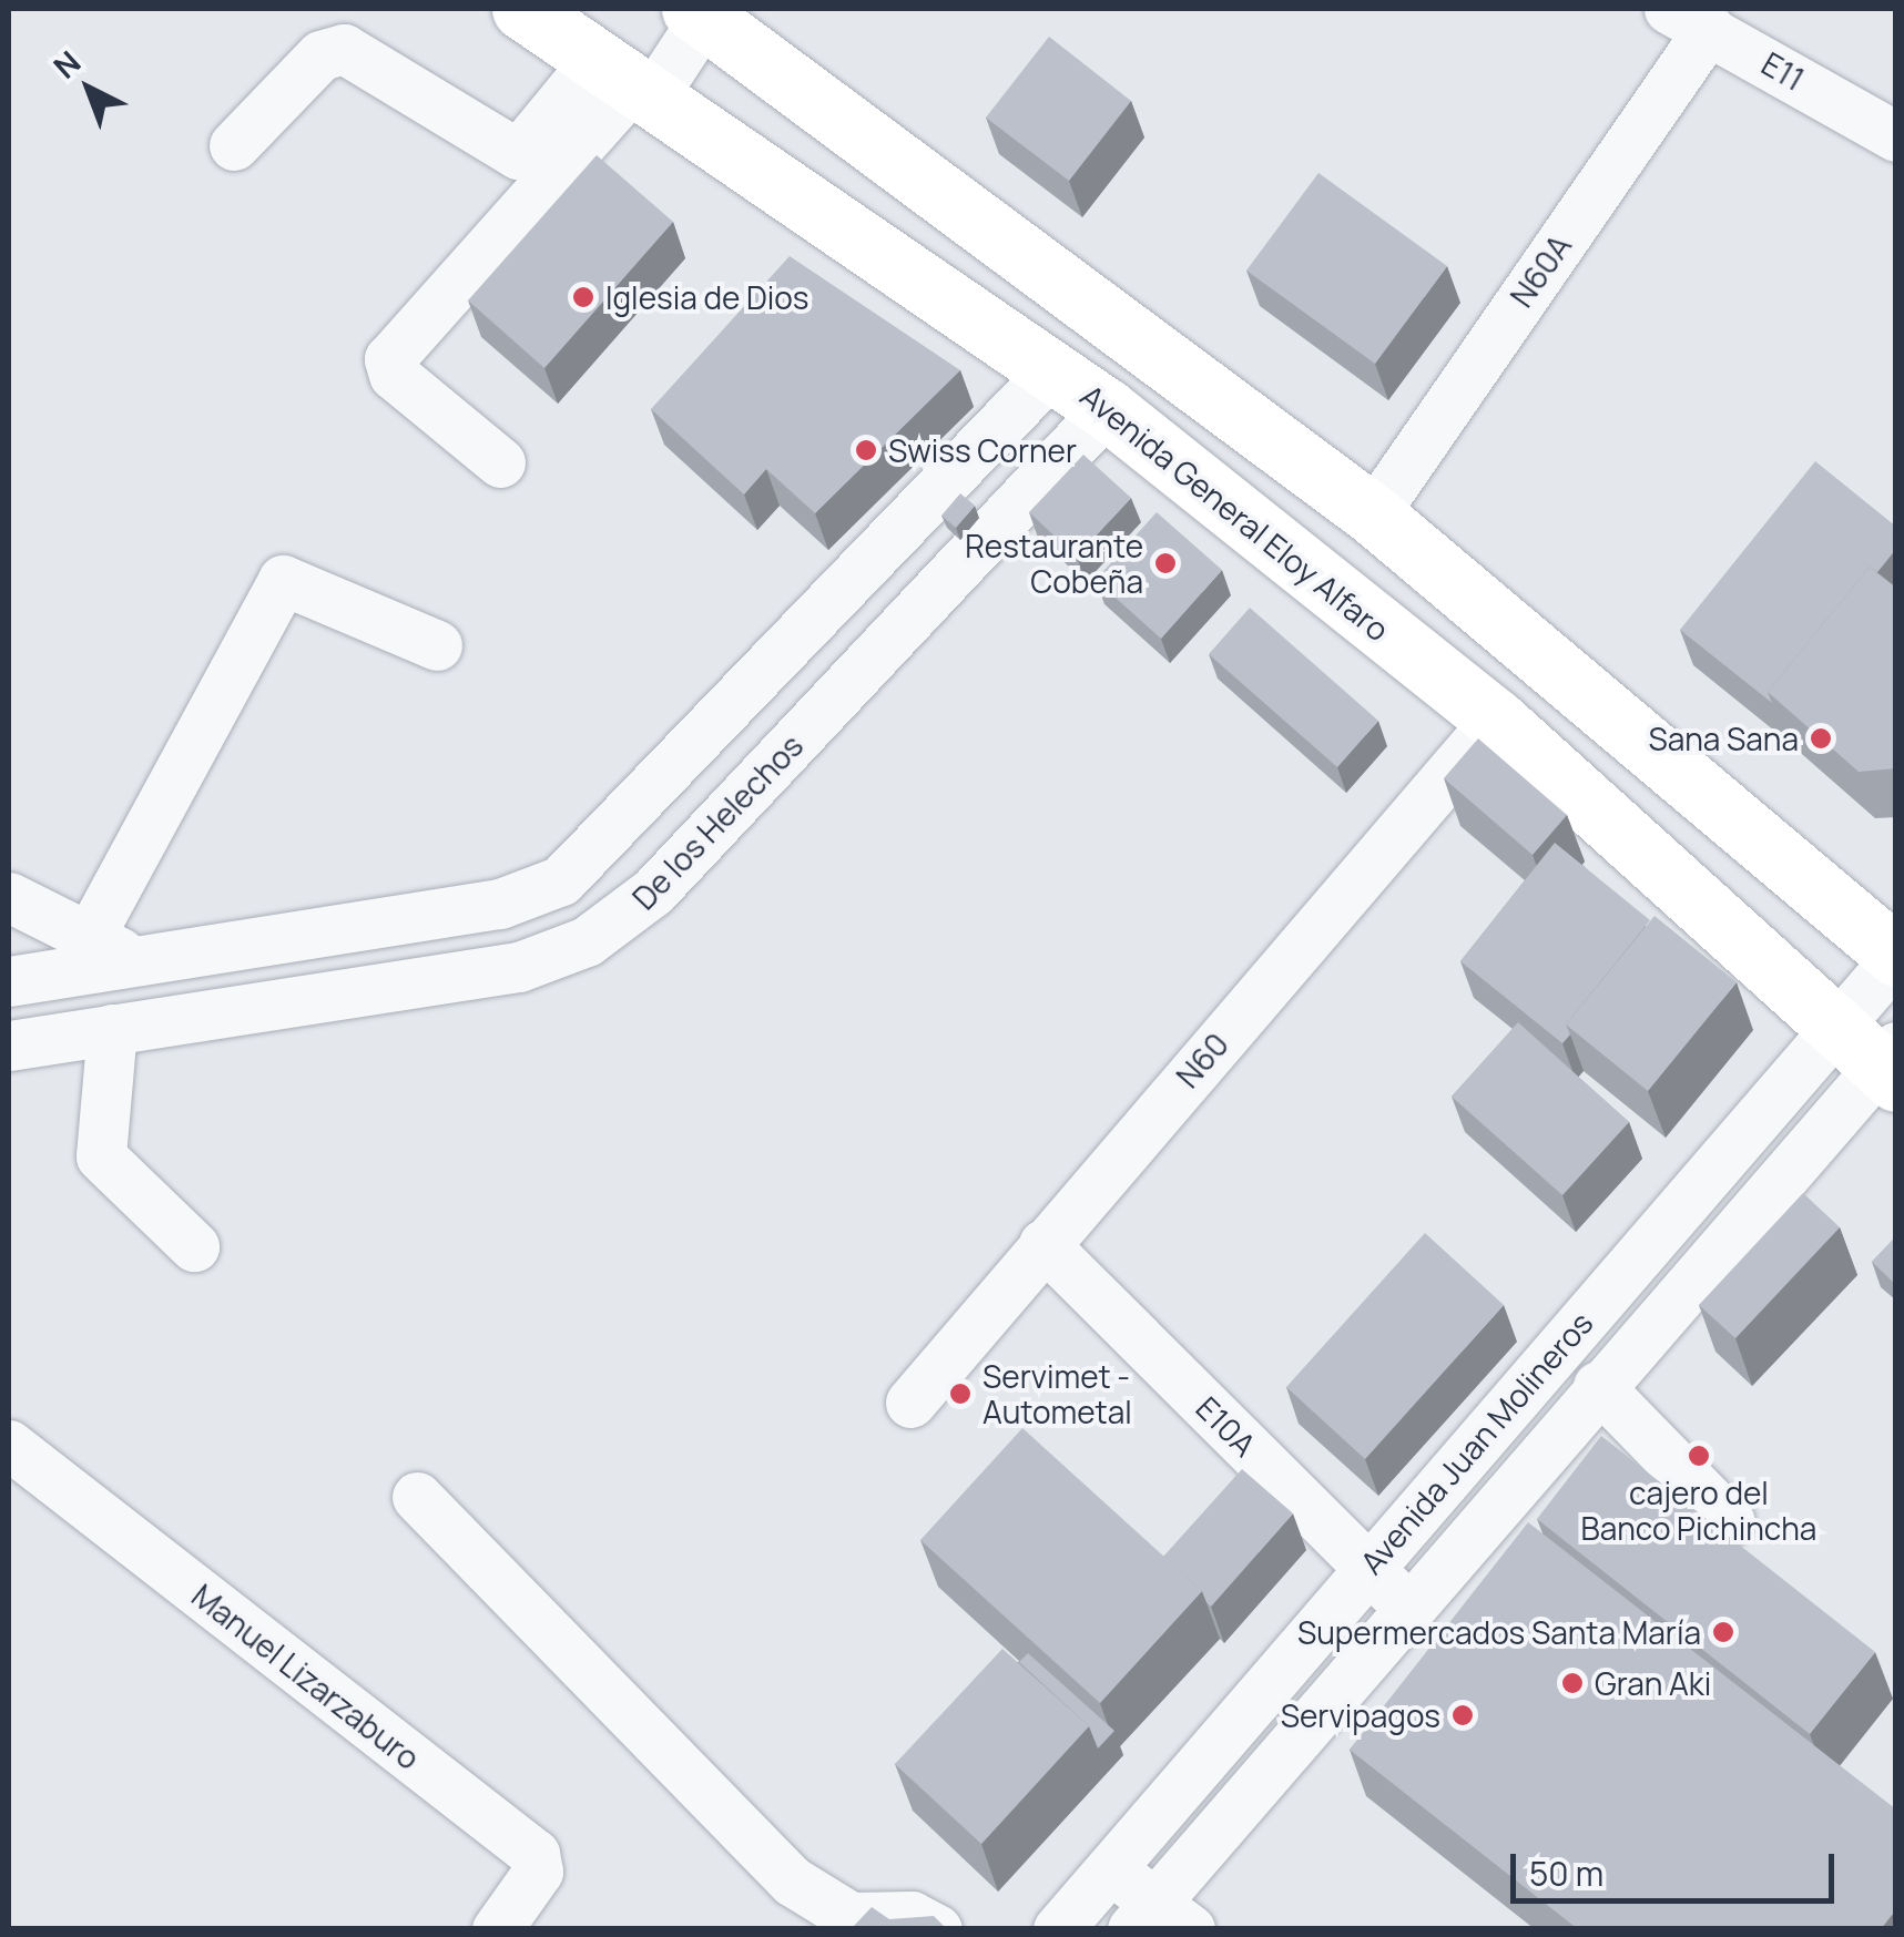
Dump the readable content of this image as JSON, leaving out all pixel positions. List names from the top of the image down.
{
  "streets": {
    "main road": ["Avenida General Eloy Alfaro"],
    "street": [
      "E11",
      "N60A",
      "De los Helechos",
      "N60",
      "E10A",
      "Avenida Juan Molineros",
      "Manuel Lizarzaburo"
    ]
  },
  "crossings": [
    ["E11", "N60A"],
    ["Avenida General Eloy Alfaro", "De los Helechos"],
    ["Avenida General Eloy Alfaro", "N60"],
    ["Avenida General Eloy Alfaro", "Avenida Juan Molineros"],
    ["N60", "E10A"],
    ["E10A", "Avenida Juan Molineros"]
  ],
  "places": [
    "Iglesia de Dios",
    "Swiss Corner",
    "Restaurante Cobeña",
    "Sana Sana",
    "Servimet - Autometal",
    "cajero del Banco Pichincha",
    "Supermercados Santa María",
    "Gran Aki",
    "Servipagos"
  ],
  "scale_bar": "50 m",
  "north": "top left"
}
